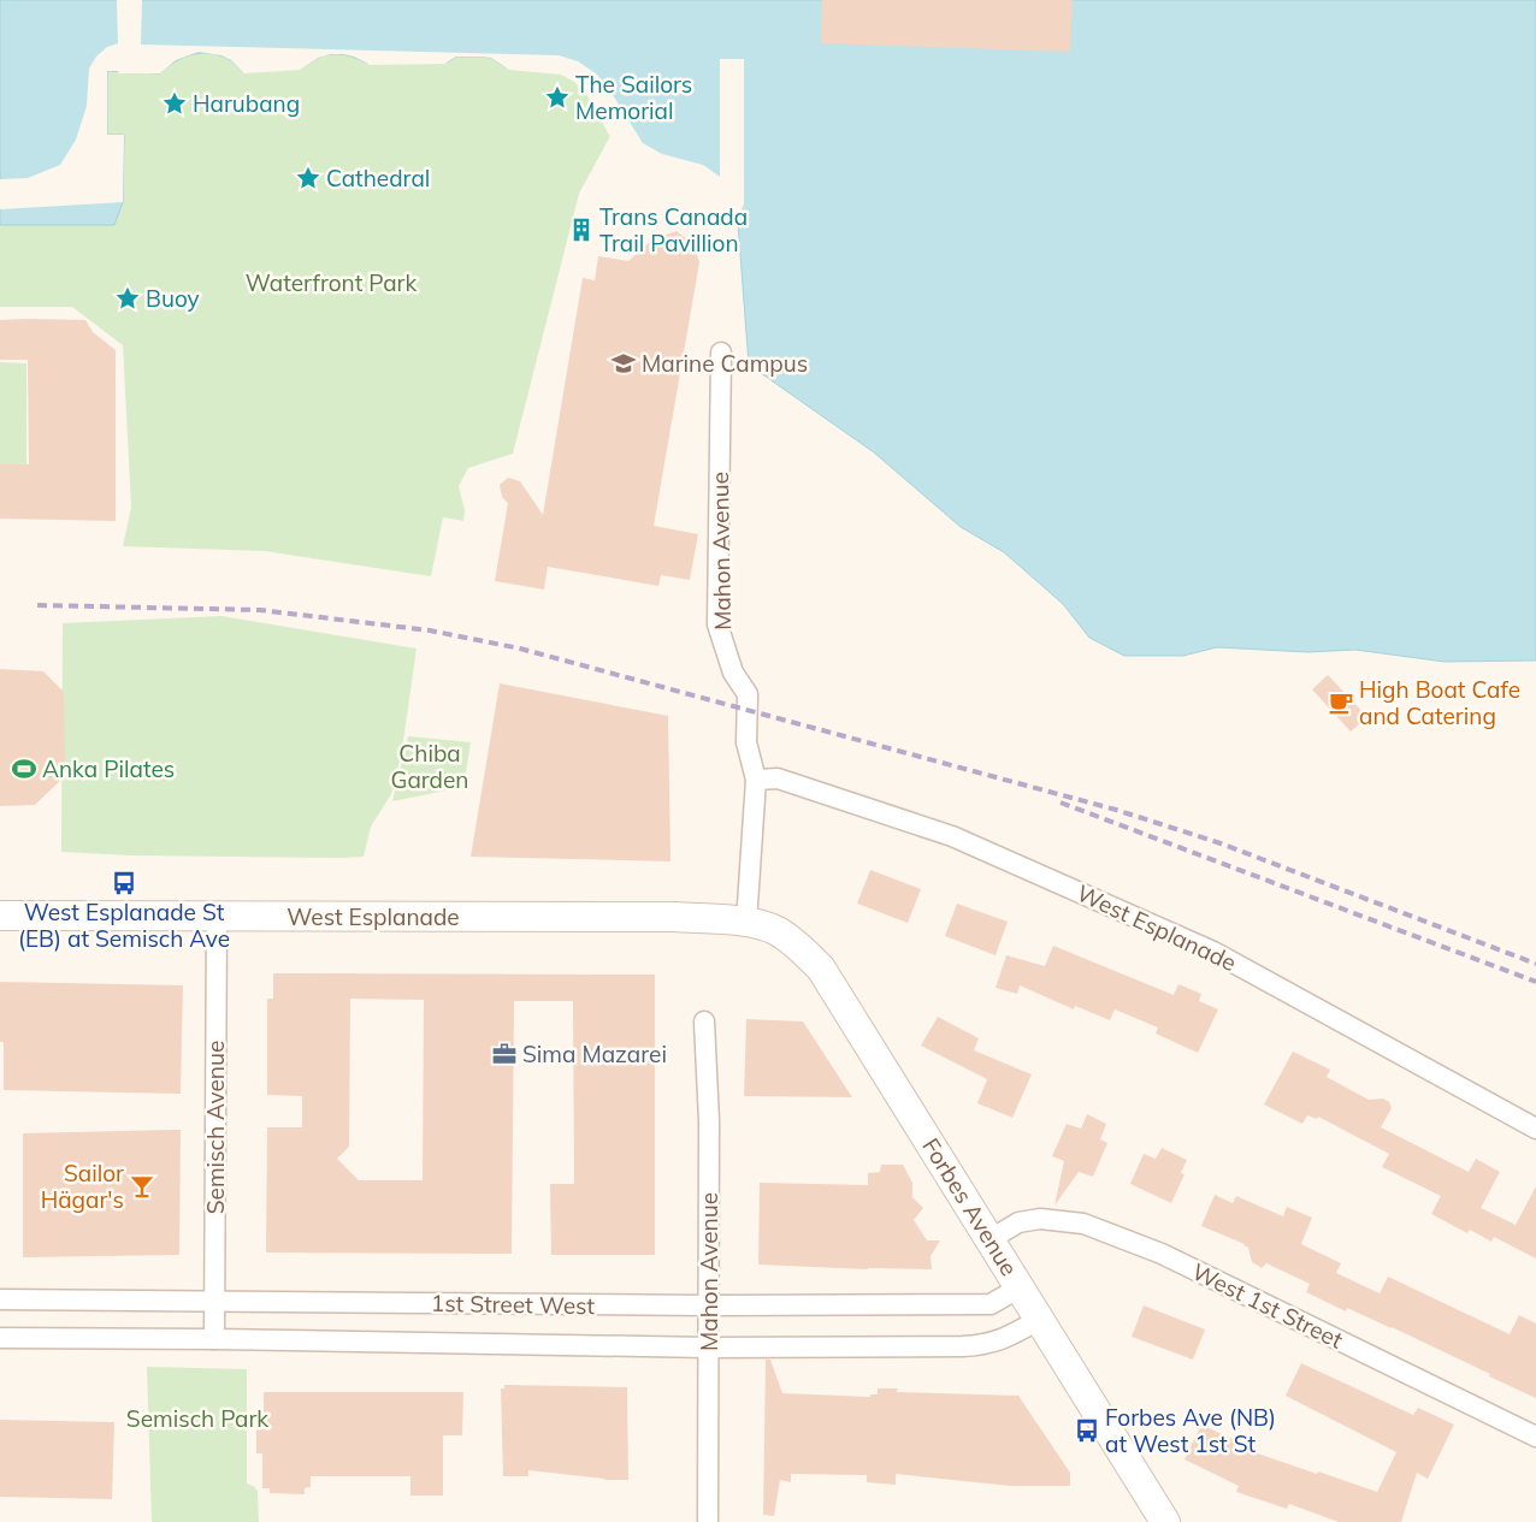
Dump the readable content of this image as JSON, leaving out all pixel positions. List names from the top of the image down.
{
  "streets": {
    "main road": ["West Esplanade", "Forbes Avenue"],
    "street": [
      "Mahon Avenue",
      "Semisch Avenue",
      "1st Street West",
      "West 1st Street"
    ]
  },
  "crossings": [
    ["Mahon Avenue", "West Esplanade"],
    ["Mahon Avenue", "Forbes Avenue"],
    ["Mahon Avenue", "1st Street West"],
    ["West Esplanade", "Semisch Avenue"],
    ["West Esplanade", "Forbes Avenue"],
    ["Semisch Avenue", "1st Street West"],
    ["Forbes Avenue", "1st Street West"],
    ["Forbes Avenue", "West 1st Street"]
  ],
  "parks": ["Waterfront Park", "Chiba Garden", "Semisch Park"],
  "places": {
    "place": [
      "The Sailors Memorial",
      "Harubang",
      "Cathedral",
      "Buoy"
    ],
    "building": ["Trans Canada Trail Pavillion"],
    "school or university": ["Marine Campus"],
    "cafe": ["High Boat Cafe and Catering"],
    "sports": ["Anka Pilates"],
    "bus stop": ["West Esplanade St (EB) at Semisch Ave", "Forbes Ave (NB) at West 1st St"],
    "office": ["Sima Mazarei"],
    "bar": ["Sailor Hägar's"]
  }
}
